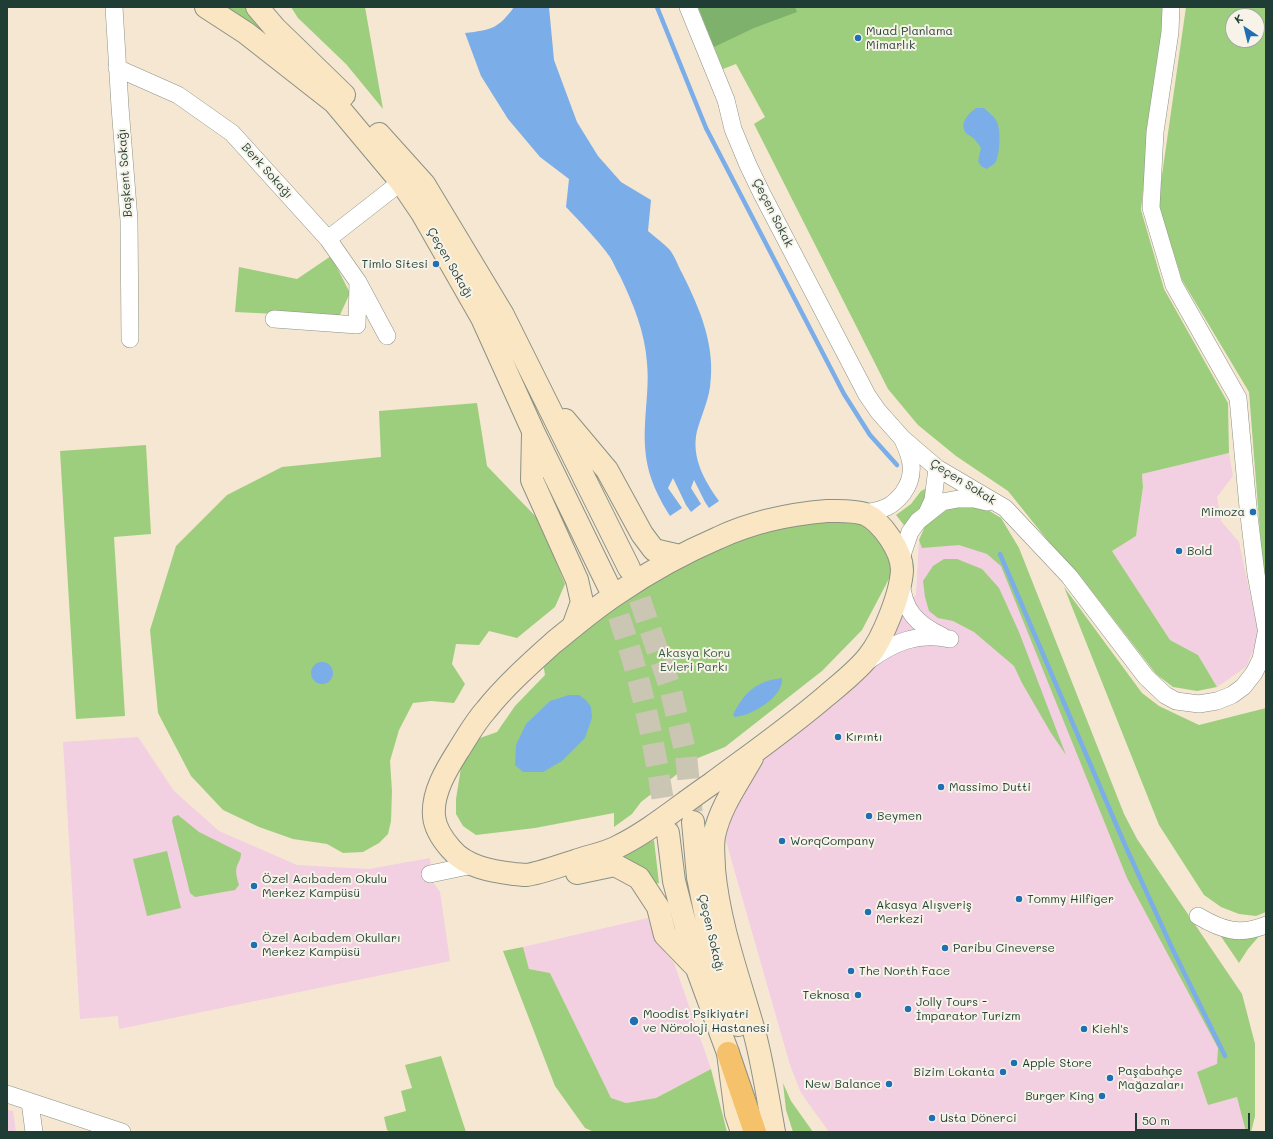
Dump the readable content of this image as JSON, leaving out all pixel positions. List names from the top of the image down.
{
  "streets": {
    "main road": ["Çeçen Sokağı"],
    "street": ["Berk Sokağı", "Başkent Sokağı", "Çeçen Sokak"]
  },
  "crossings": [
    ["Berk Sokağı", "Başkent Sokağı"]
  ],
  "parks": ["Akasya Koru Evleri Parkı"],
  "places": [
    "Muad Planlama Mimarlık",
    "Timlo Sitesi",
    "Mimoza",
    "Bold",
    "Kırıntı",
    "Massimo Dutti",
    "Beymen",
    "WorqCompany",
    "Özel Acıbadem Okulu Merkez Kampüsü",
    "Tommy Hilfiger",
    "Akasya Alışveriş Merkezi",
    "Özel Acıbadem Okulları Merkez Kampüsü",
    "Paribu Cineverse",
    "The North Face",
    "Teknosa",
    "Jolly Tours - İmparator Turizm",
    "Moodist Psikiyatri ve Nöroloji Hastanesi",
    "Kiehl's",
    "Apple Store",
    "Bizim Lokanta",
    "Paşabahçe Mağazaları",
    "New Balance",
    "Burger King",
    "Usta Dönerci"
  ],
  "scale_bar": "50 m",
  "north": "top left"
}
